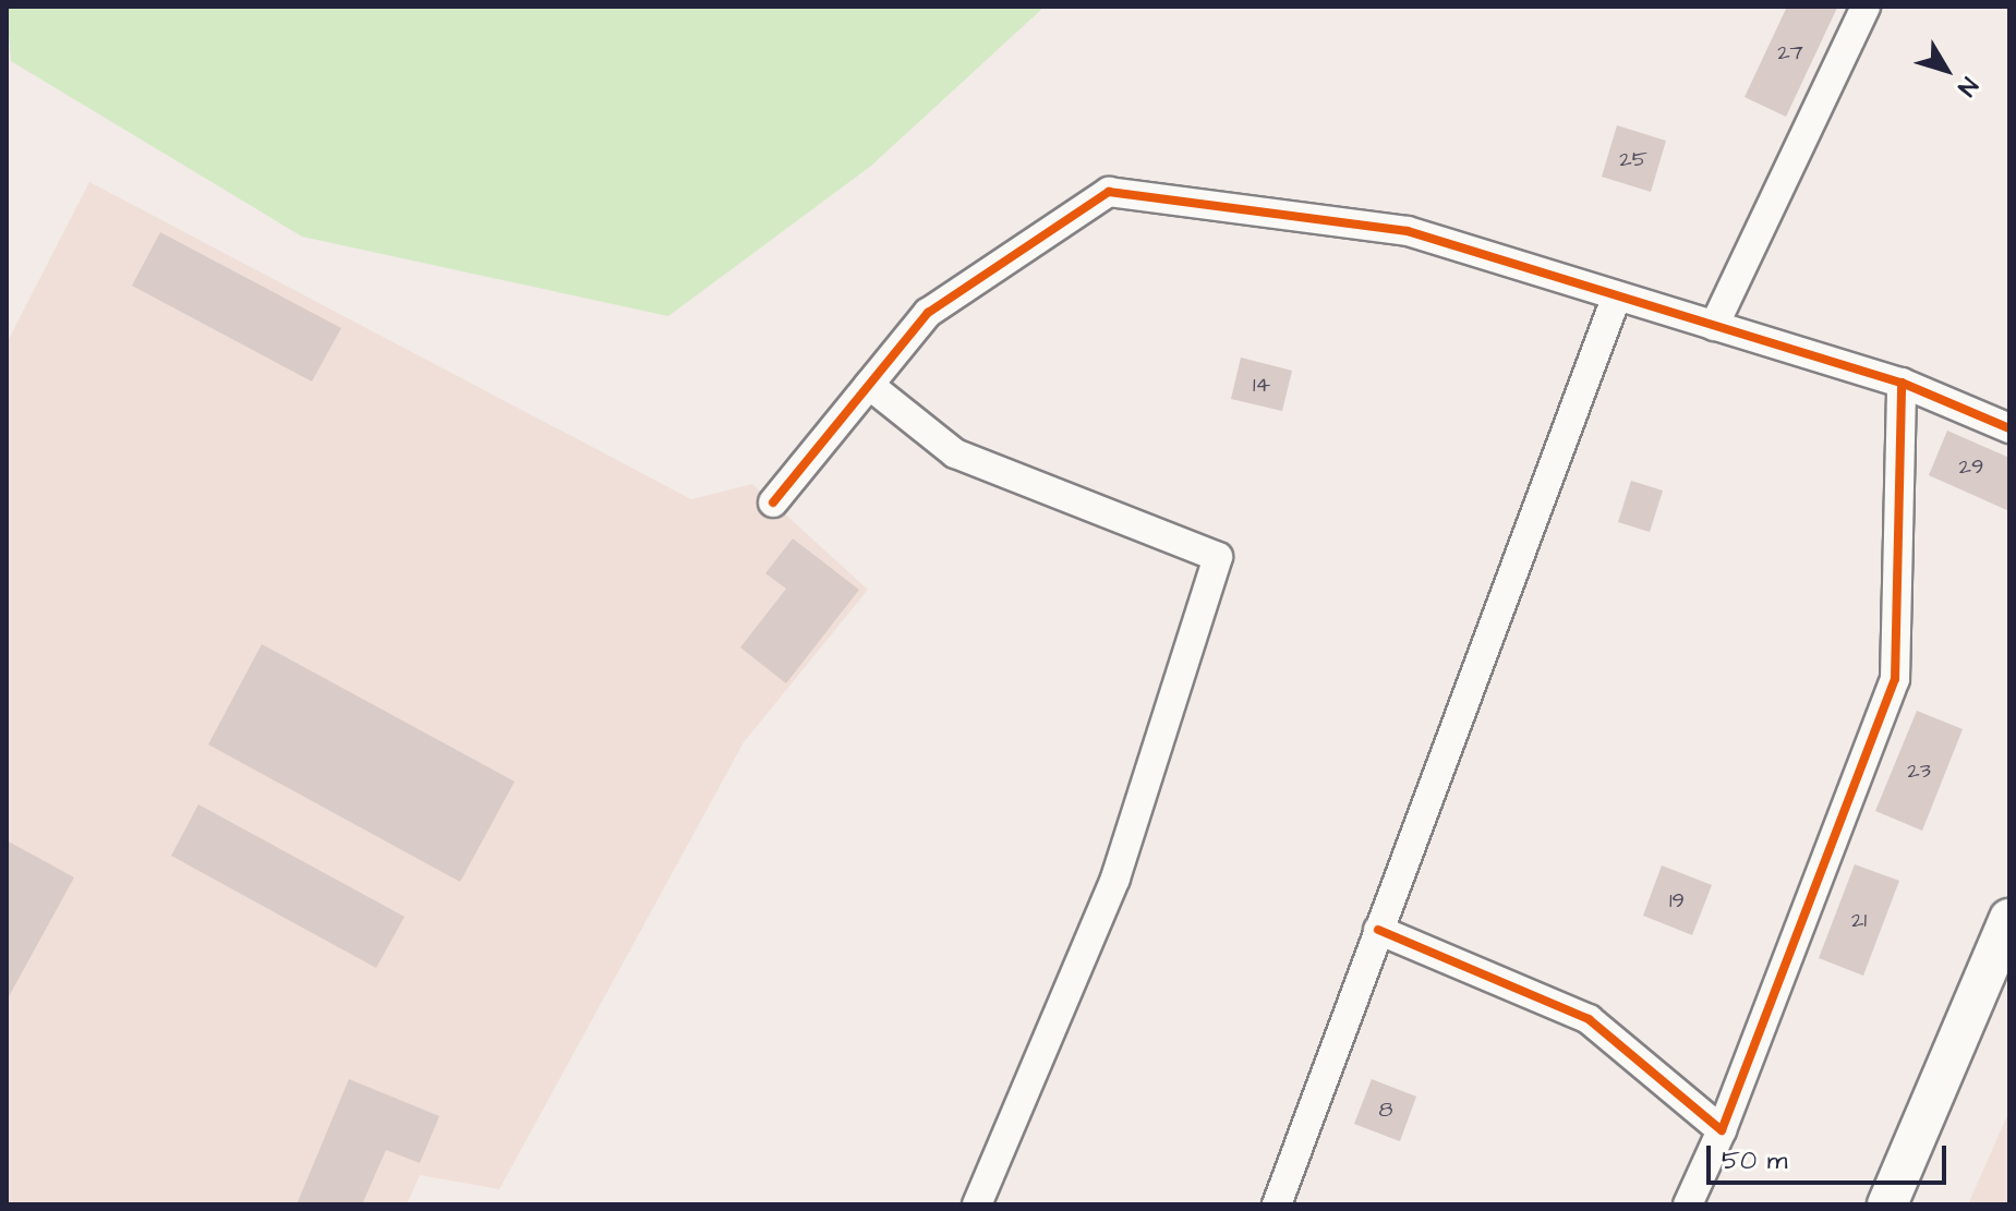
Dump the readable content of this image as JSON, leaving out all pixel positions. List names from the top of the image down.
{
  "house_numbers": [
    "27",
    "25",
    "14",
    "29",
    "23",
    "19",
    "21",
    "8"
  ],
  "scale_bar": "50 m",
  "north": "bottom right"
}
